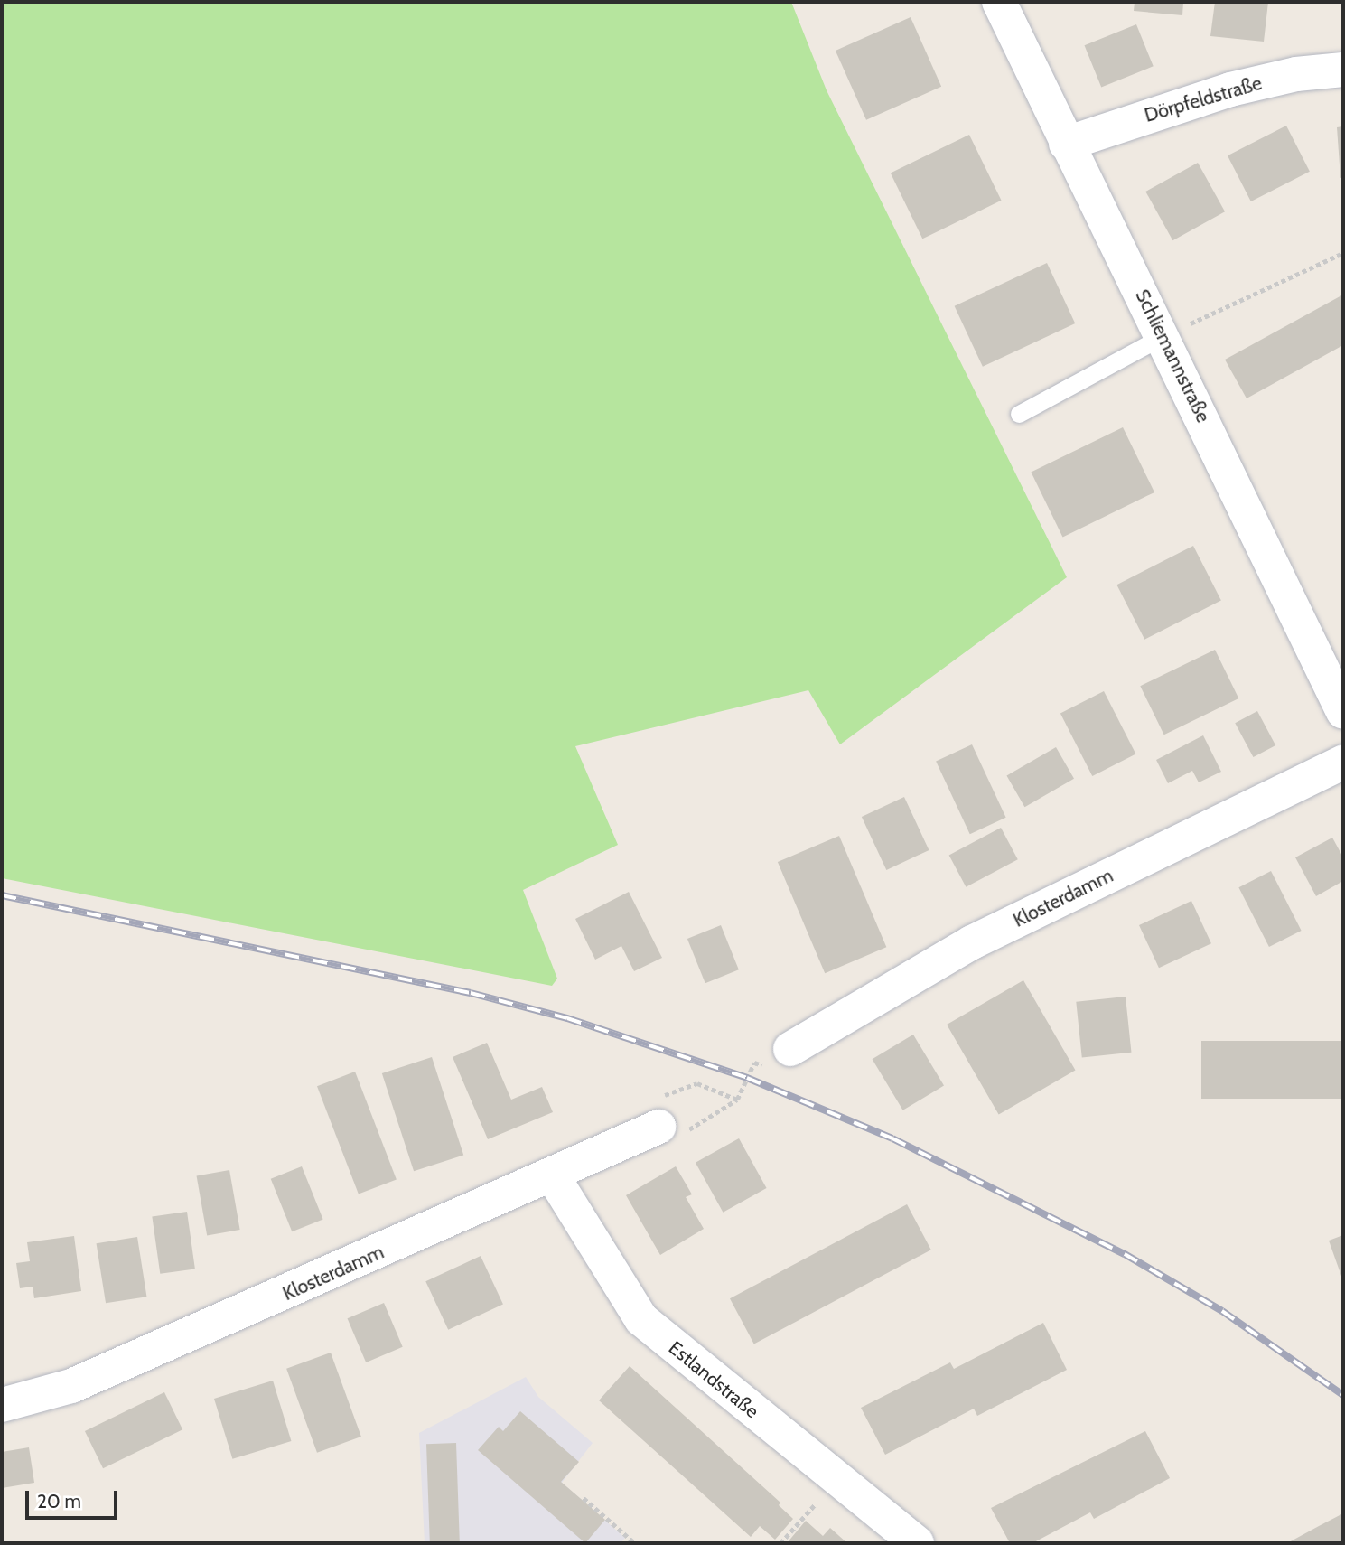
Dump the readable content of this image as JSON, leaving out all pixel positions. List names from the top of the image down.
{
  "streets": {
    "street": [
      "Dörpfeldstraße",
      "Schliemannstraße",
      "Klosterdamm",
      "Estlandstraße"
    ]
  },
  "crossings": [
    ["Dörpfeldstraße", "Schliemannstraße"],
    ["Klosterdamm", "Estlandstraße"]
  ],
  "scale_bar": "20 m"
}
